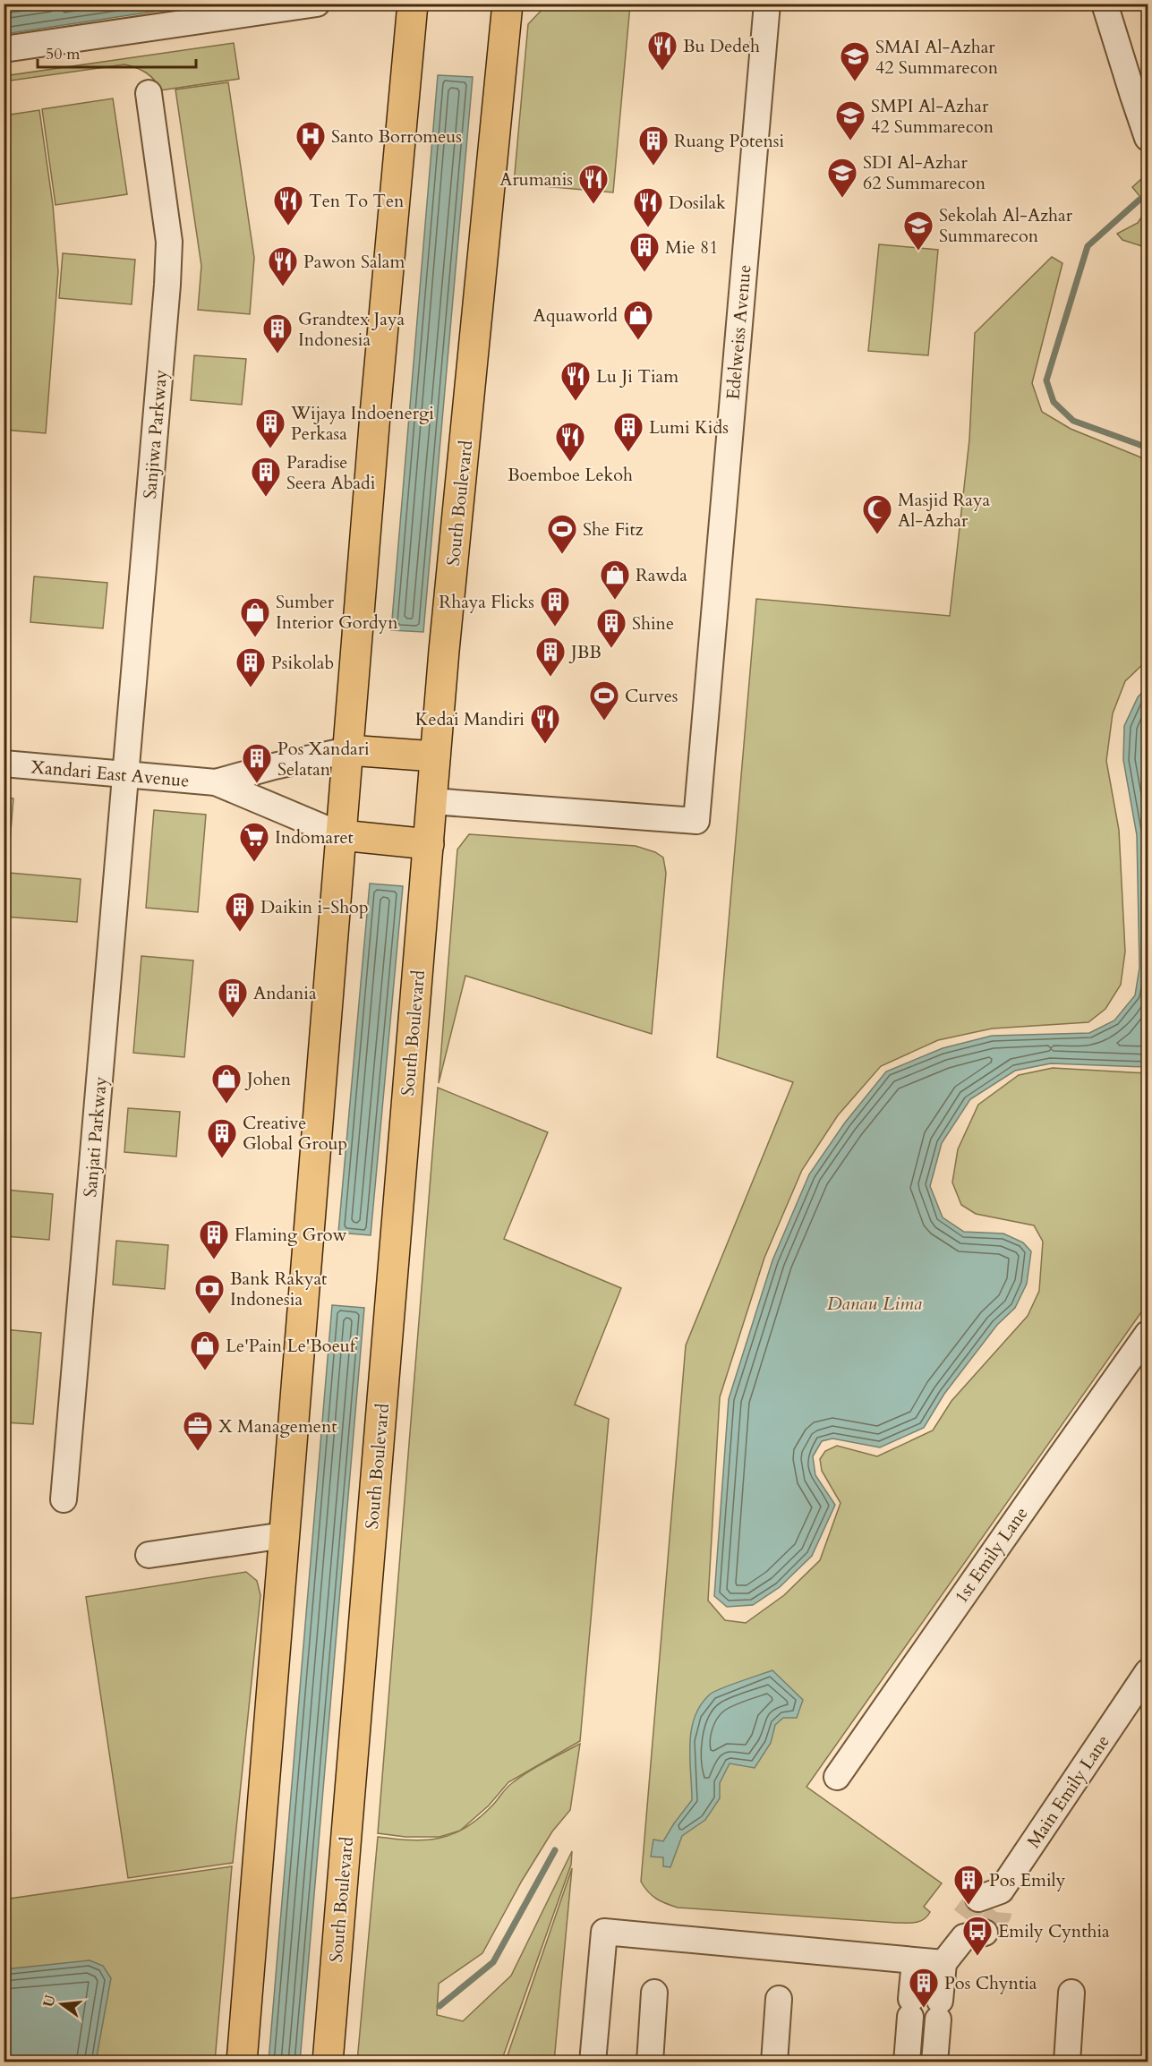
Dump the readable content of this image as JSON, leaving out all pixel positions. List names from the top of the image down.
{
  "streets": {
    "main road": ["South Boulevard"],
    "street": [
      "Edelweiss Avenue",
      "Sanjiwa Parkway",
      "Xandari East Avenue",
      "Sanjati Parkway",
      "1st Emily Lane",
      "Main Emily Lane"
    ]
  },
  "crossings": [
    ["Edelweiss Avenue", "South Boulevard"],
    ["Sanjiwa Parkway", "Xandari East Avenue"],
    ["Sanjiwa Parkway", "Sanjati Parkway"],
    ["Xandari East Avenue", "Sanjati Parkway"]
  ],
  "water": ["Danau Lima"],
  "places": {
    "restaurant": [
      "Bu Dedeh",
      "Arumanis",
      "Ten To Ten",
      "Dosilak",
      "Pawon Salam",
      "Lu Ji Tiam",
      "Boemboe Lekoh",
      "Kedai Mandiri"
    ],
    "school or university": [
      "SMAI Al-Azhar 42 Summarecon",
      "SMPI Al-Azhar 42 Summarecon",
      "SDI Al-Azhar 62 Summarecon",
      "Sekolah Al-Azhar Summarecon"
    ],
    "hospital": ["Santo Borromeus"],
    "building": [
      "Ruang Potensi",
      "Mie 81",
      "Grandtex Jaya Indonesia",
      "Wijaya Indoenergi Perkasa",
      "Lumi Kids",
      "Paradise Seera Abadi",
      "Rhaya Flicks",
      "Shine",
      "JBB",
      "Psikolab",
      "Pos Xandari Selatan",
      "Daikin i-Shop",
      "Andania",
      "Creative Global Group",
      "Flaming Grow",
      "Pos Emily",
      "Pos Chyntia"
    ],
    "shop": [
      "Aquaworld",
      "Rawda",
      "Sumber Interior Gordyn",
      "Johen",
      "Le'Pain Le'Boeuf"
    ],
    "mosque": ["Masjid Raya Al-Azhar"],
    "sports": ["She Fitz", "Curves"],
    "supermarket": ["Indomaret"],
    "bank": ["Bank Rakyat Indonesia"],
    "office": ["X Management"],
    "bus stop": ["Emily Cynthia"]
  },
  "scale_bar": "50 m",
  "north": "left"
}
